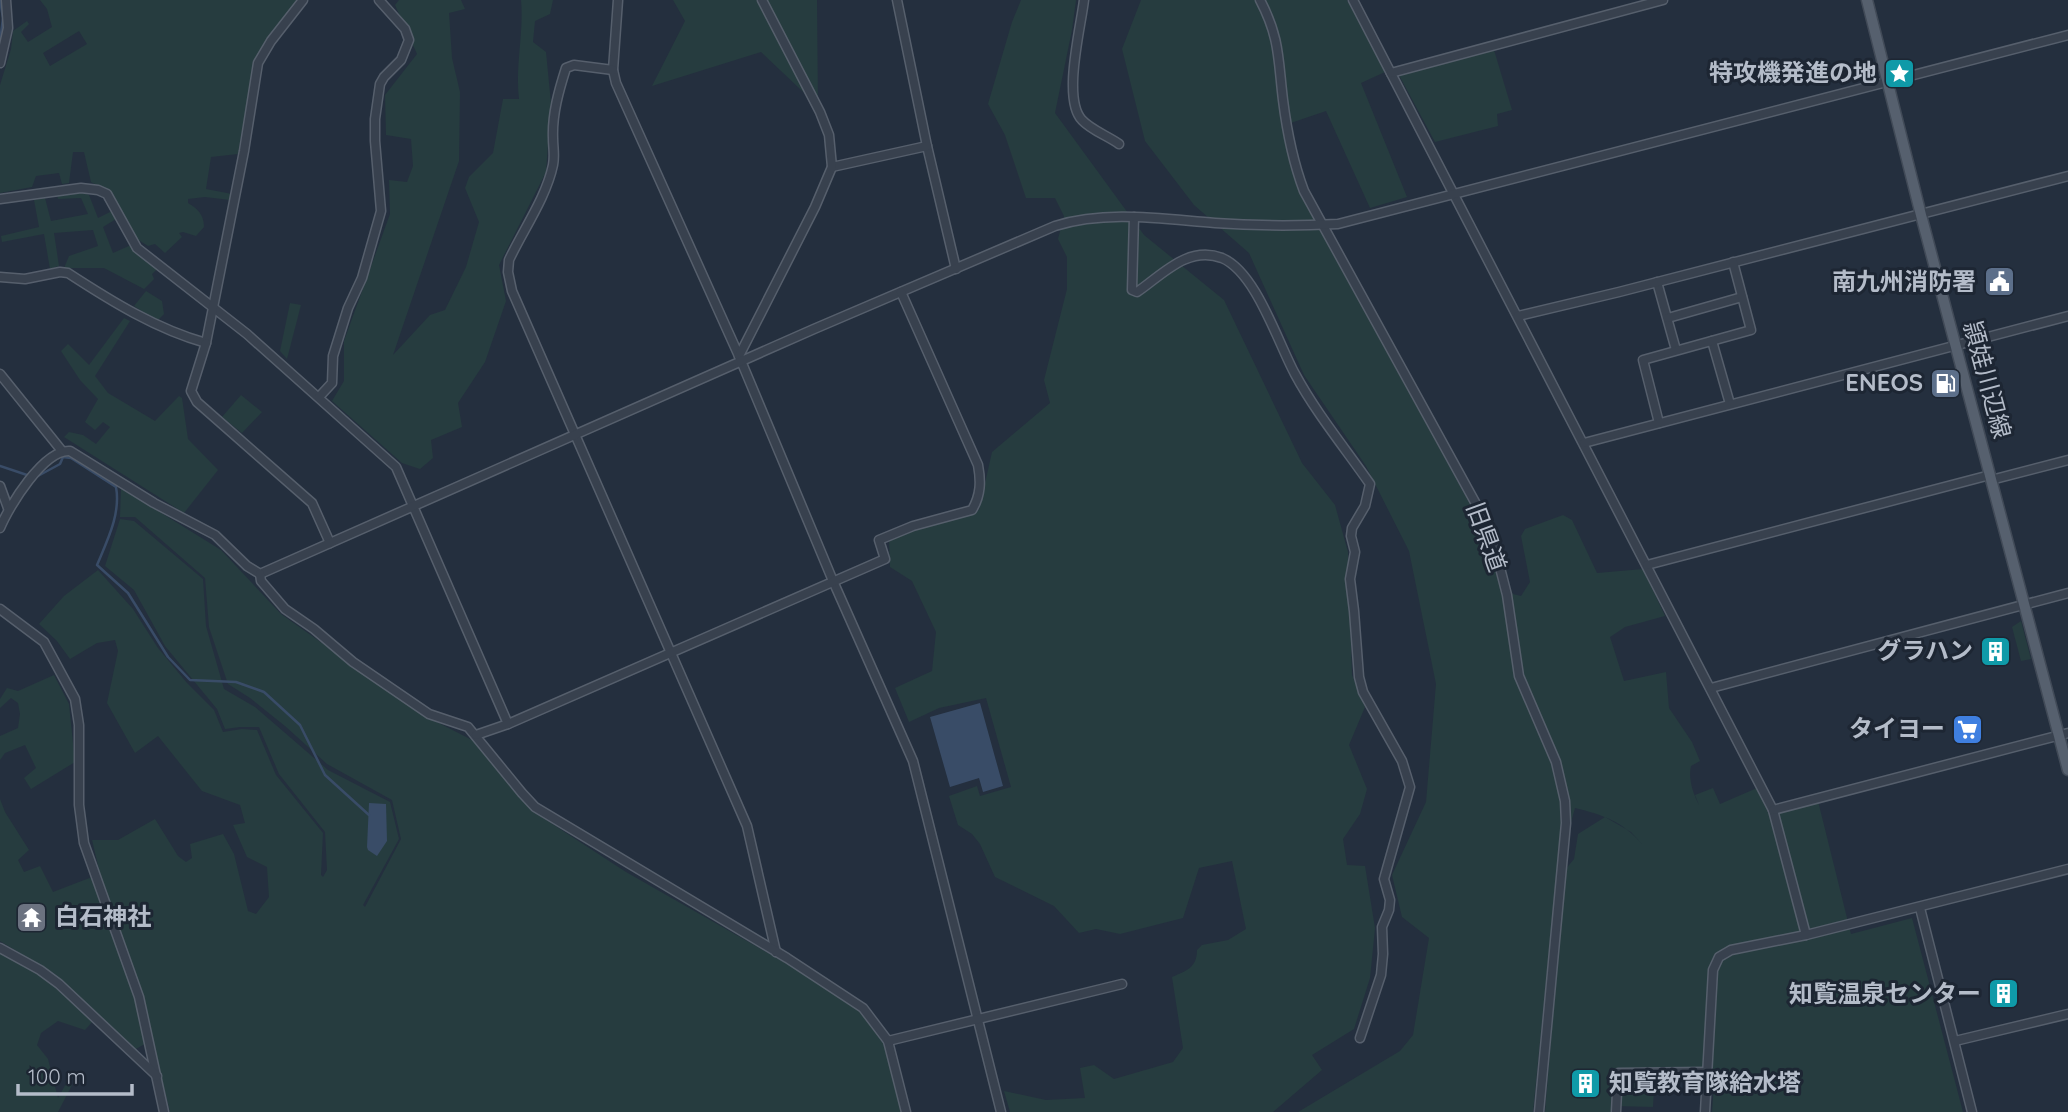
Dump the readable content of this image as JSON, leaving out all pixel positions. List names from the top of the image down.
{
  "streets": {
    "main road": ["頴娃川辺線"],
    "street": ["旧県道"]
  },
  "places": {
    "place": ["特攻機発進の地"],
    "public building": ["南九州消防署"],
    "fuel station": ["ENEOS"],
    "building": ["グラハン", "知覧温泉センター", "知覧教育隊給水塔"],
    "supermarket": ["タイヨー"],
    "temple": ["白石神社"]
  },
  "scale_bar": "100 m"
}
